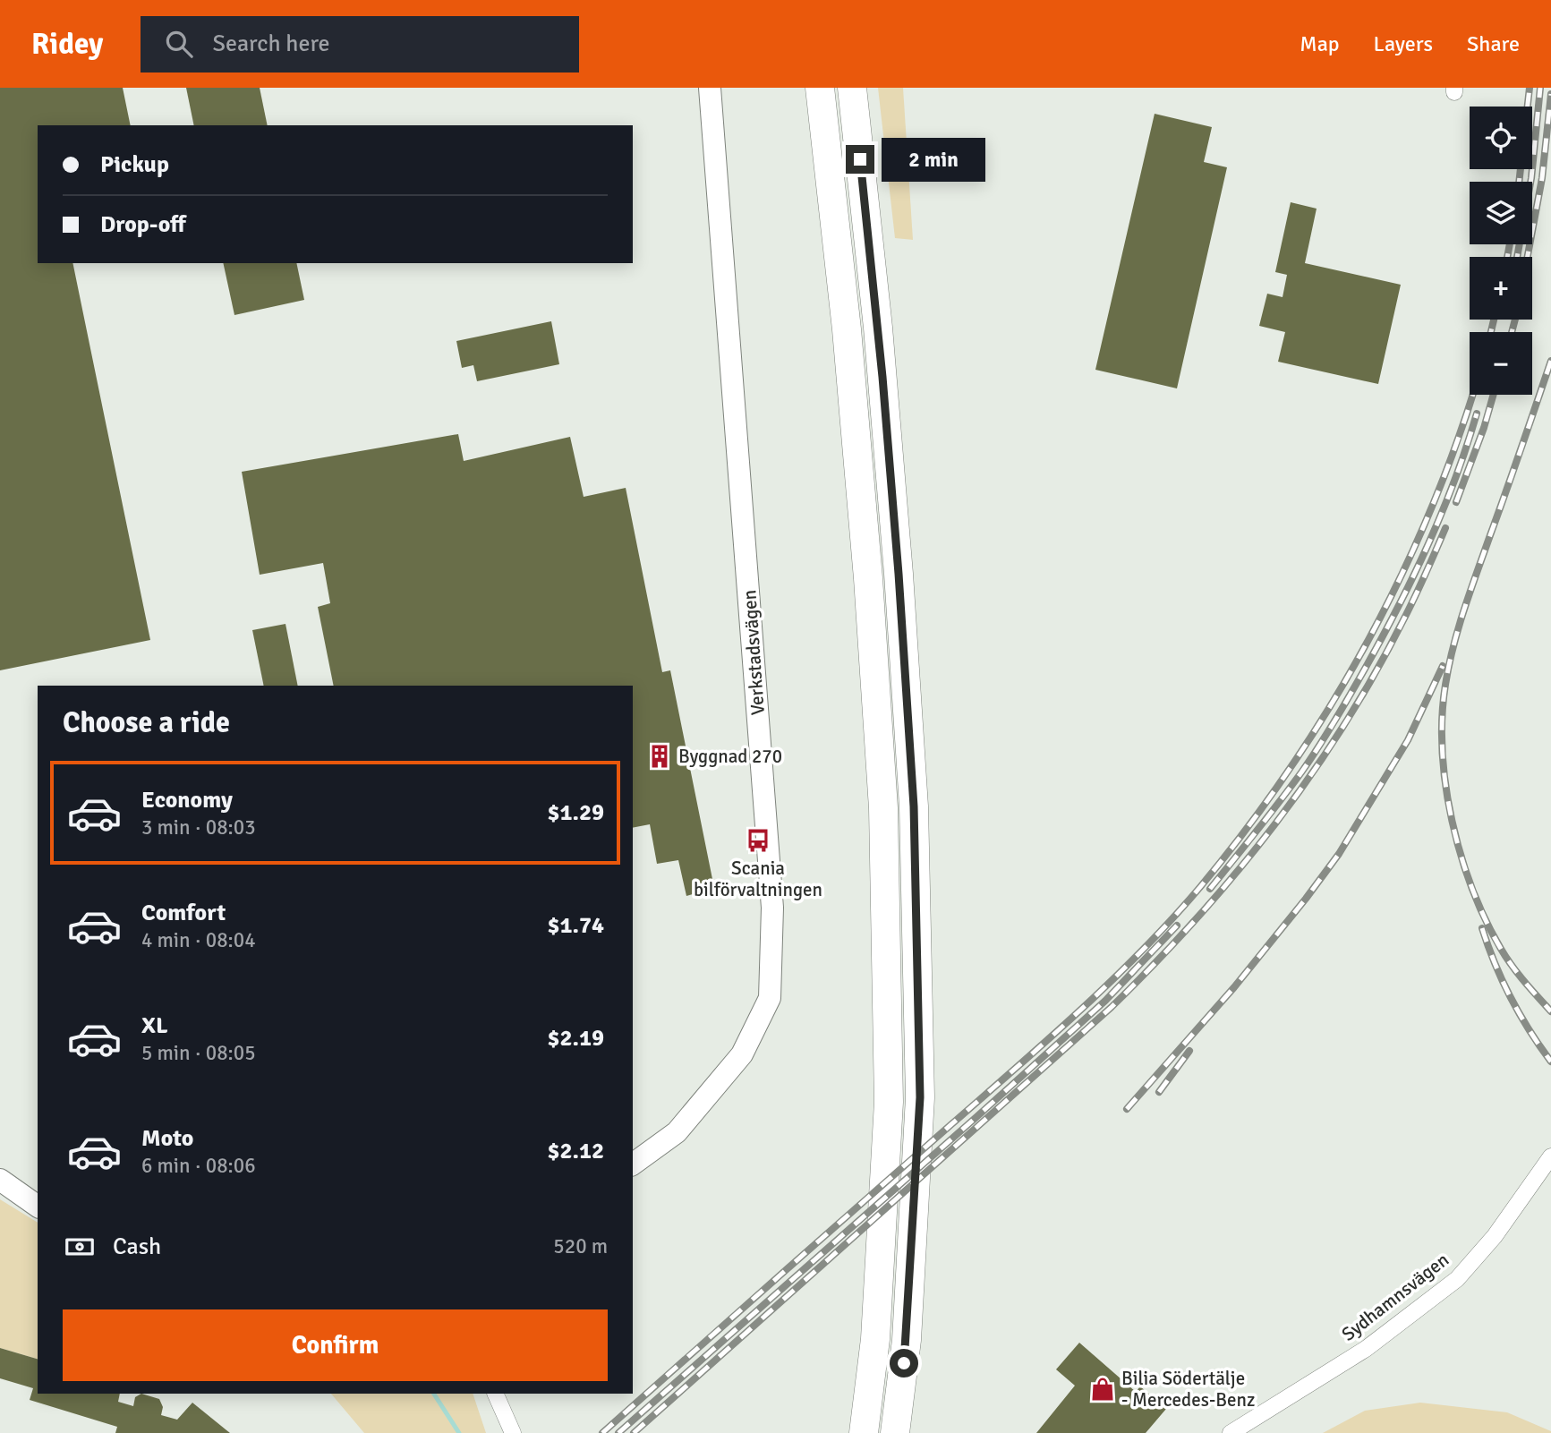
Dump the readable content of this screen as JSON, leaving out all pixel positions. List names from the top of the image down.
{
  "streets": {
    "main road": ["Verkstadsvägen"],
    "street": ["Sydhamnsvägen"]
  },
  "places": {
    "building": ["Byggnad 270"],
    "bus stop": ["Scania bilförvaltningen"],
    "shop": ["Bilia Södertälje - Mercedes-Benz"]
  },
  "page": {
    "header": "Ridey",
    "search": "Search here",
    "nav": ["Map", "Layers", "Share"],
    "map_buttons": ["+", "−"],
    "banner": ["Pickup", "Drop-off"],
    "bubble": "2 min",
    "heading": "Choose a ride",
    "list": [
      {
        "name": "Economy",
        "note": "3 min · 08:03",
        "value": "$1.29"
      },
      {
        "name": "Comfort",
        "note": "4 min · 08:04",
        "value": "$1.74"
      },
      {
        "name": "XL",
        "note": "5 min · 08:05",
        "value": "$2.19"
      },
      {
        "name": "Moto",
        "note": "6 min · 08:06",
        "value": "$2.12"
      }
    ],
    "pay": ["Cash", "520 m"],
    "buttons": "Confirm"
  }
}
